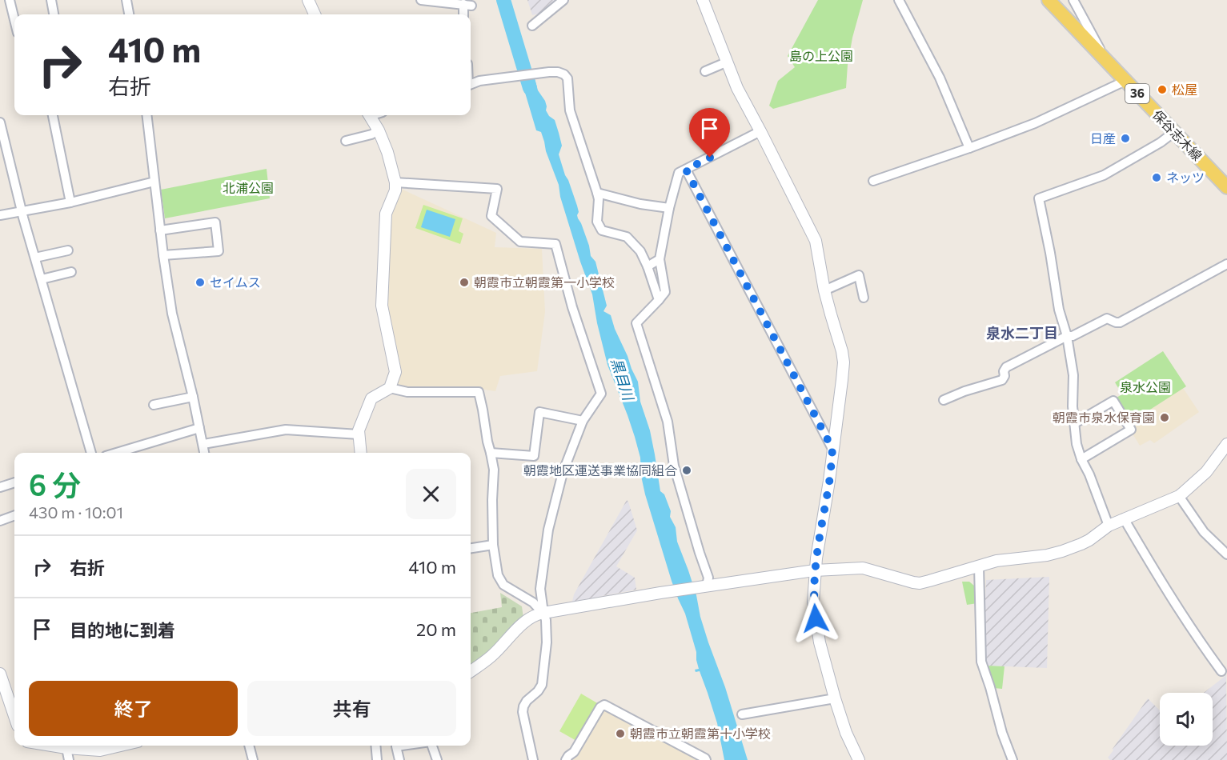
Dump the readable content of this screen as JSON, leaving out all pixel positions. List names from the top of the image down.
{
  "streets": {
    "main road": ["36", "保谷志木線"]
  },
  "districts": ["泉水二丁目"],
  "water": ["黒目川"],
  "parks": ["島の上公園", "北浦公園", "泉水公園"],
  "places": [
    "松屋",
    "日産",
    "ネッツ",
    "セイムス",
    "朝霞市立朝霞第一小学校",
    "朝霞市泉水保育園",
    "朝霞地区運送事業協同組合",
    "朝霞市立朝霞第十小学校"
  ],
  "page": {
    "turn": ["410 m", "右折"],
    "heading": ["6 分", "430 m · 10:01"],
    "list": [
      {
        "name": "右折",
        "value": "410 m"
      },
      {
        "name": "目的地に到着",
        "value": "20 m"
      }
    ],
    "buttons": ["終了", "共有"]
  }
}
